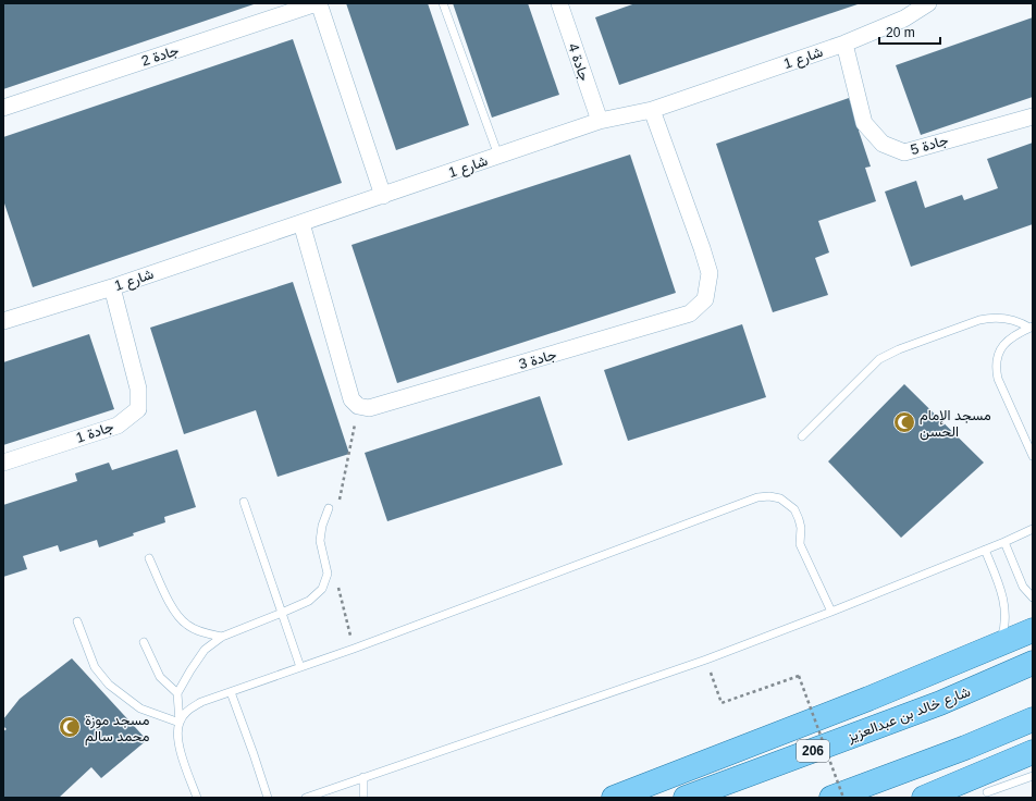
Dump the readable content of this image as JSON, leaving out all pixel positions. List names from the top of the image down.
{
  "streets": {
    "main road": ["شارع خالد بن عبدالعزيز", "206"],
    "street": [
      "جادة 2",
      "شارع 1",
      "جادة 4",
      "جادة 5",
      "جادة 3",
      "جادة 1"
    ]
  },
  "crossings": [
    ["جادة 2", "شارع 1"],
    ["شارع 1", "جادة 4"],
    ["شارع 1", "جادة 5"],
    ["شارع 1", "جادة 3"],
    ["شارع 1", "جادة 1"]
  ],
  "places": {
    "mosque": ["مسجد الإمام الحسن", "مسجد موزة محمد سالم"]
  },
  "scale_bar": "20 m"
}
